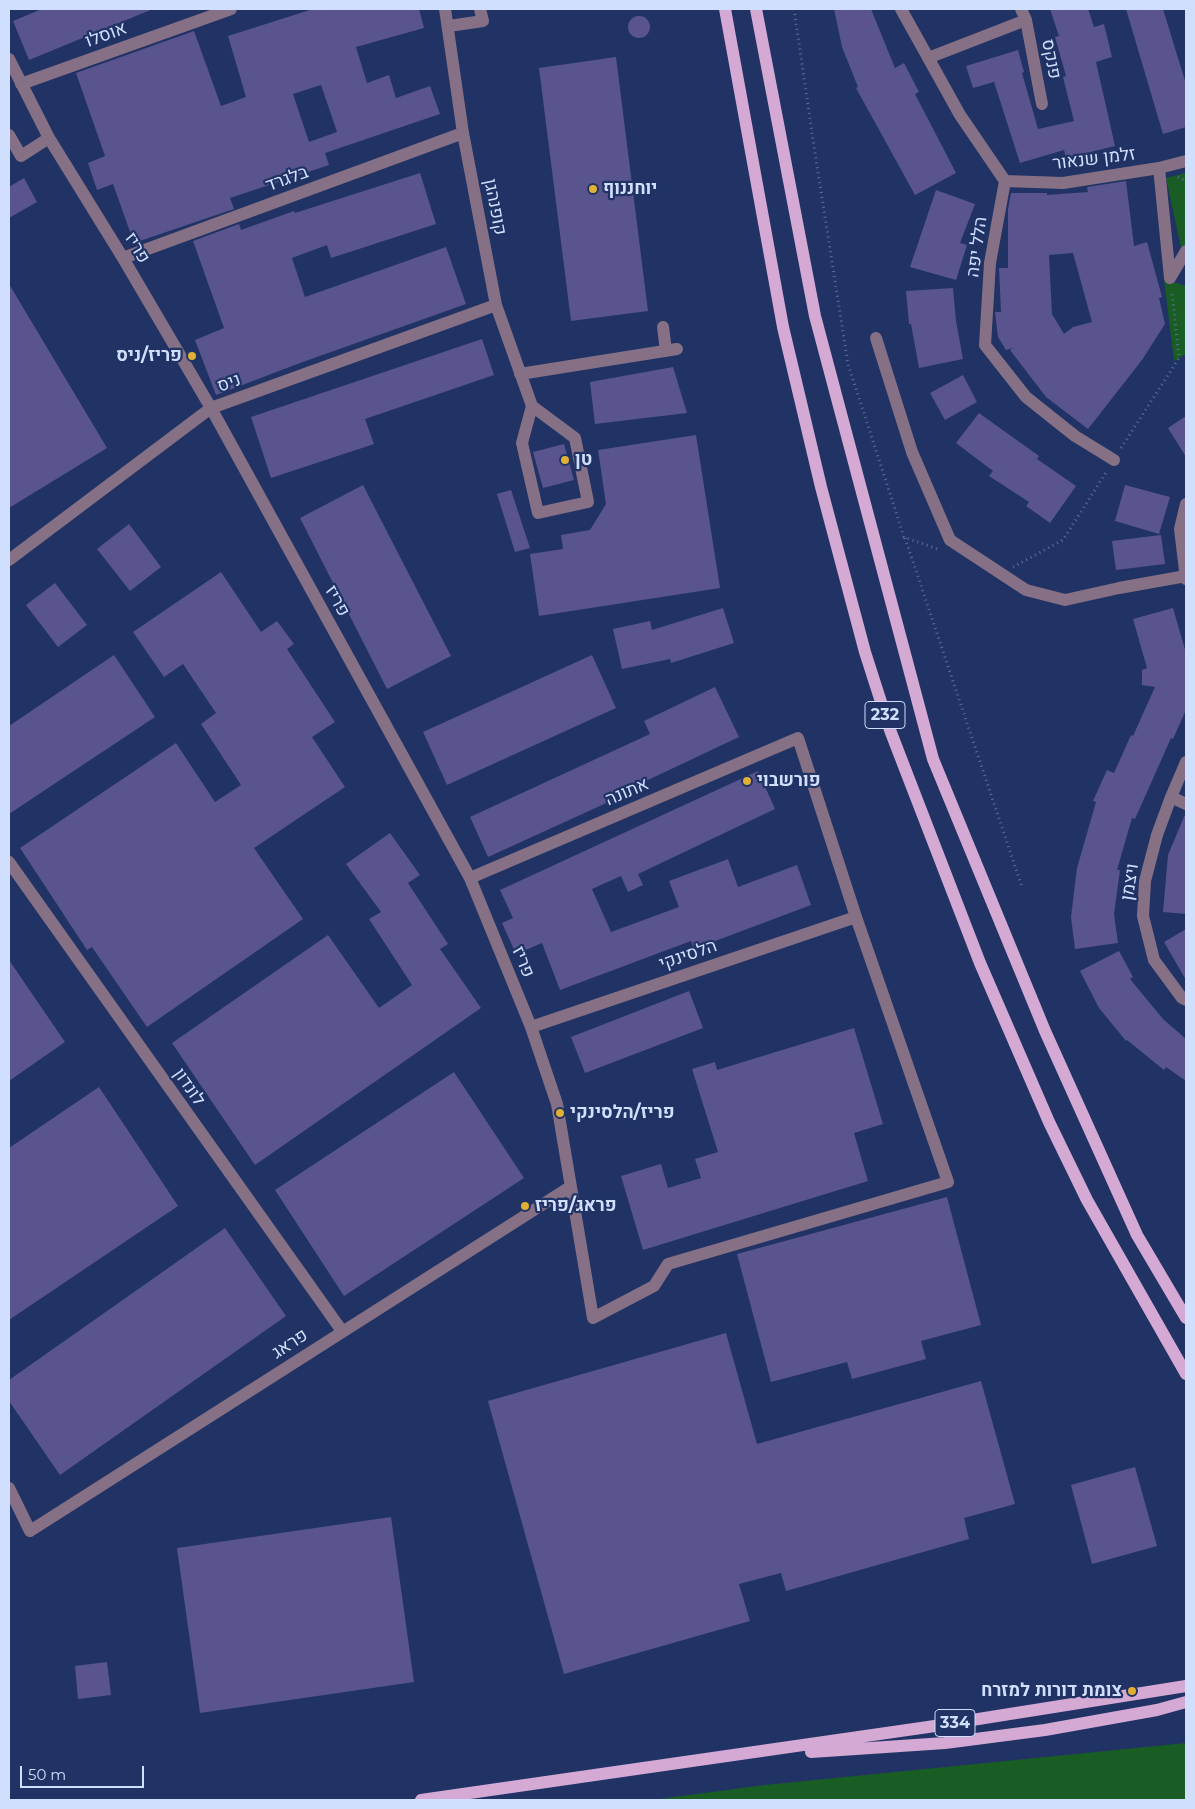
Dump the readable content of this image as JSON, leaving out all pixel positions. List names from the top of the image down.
{
  "streets": {
    "main road": ["232", "334"],
    "street": [
      "אוסלו",
      "פנקס",
      "זלמן שנאור",
      "בלגרד",
      "קופנהגן",
      "הלל יפה",
      "פריז",
      "ניס",
      "אתונה",
      "ויצמן",
      "הלסינקי",
      "לונדון",
      "פראג"
    ]
  },
  "crossings": [
    ["אוסלו", "פריז"],
    ["זלמן שנאור", "הלל יפה"],
    ["בלגרד", "קופנהגן"],
    ["בלגרד", "פריז"],
    ["קופנהגן", "ניס"],
    ["פריז", "ניס"],
    ["פריז", "אתונה"],
    ["פריז", "הלסינקי"],
    ["פריז", "פראג"],
    ["אתונה", "הלסינקי"],
    ["לונדון", "פראג"]
  ],
  "places": [
    "יוחננוף",
    "פריז/ניס",
    "טן",
    "פורשבוי",
    "פריז/הלסינקי",
    "פראג/פריז",
    "צומת דורות למזרח"
  ],
  "scale_bar": "50 m"
}
